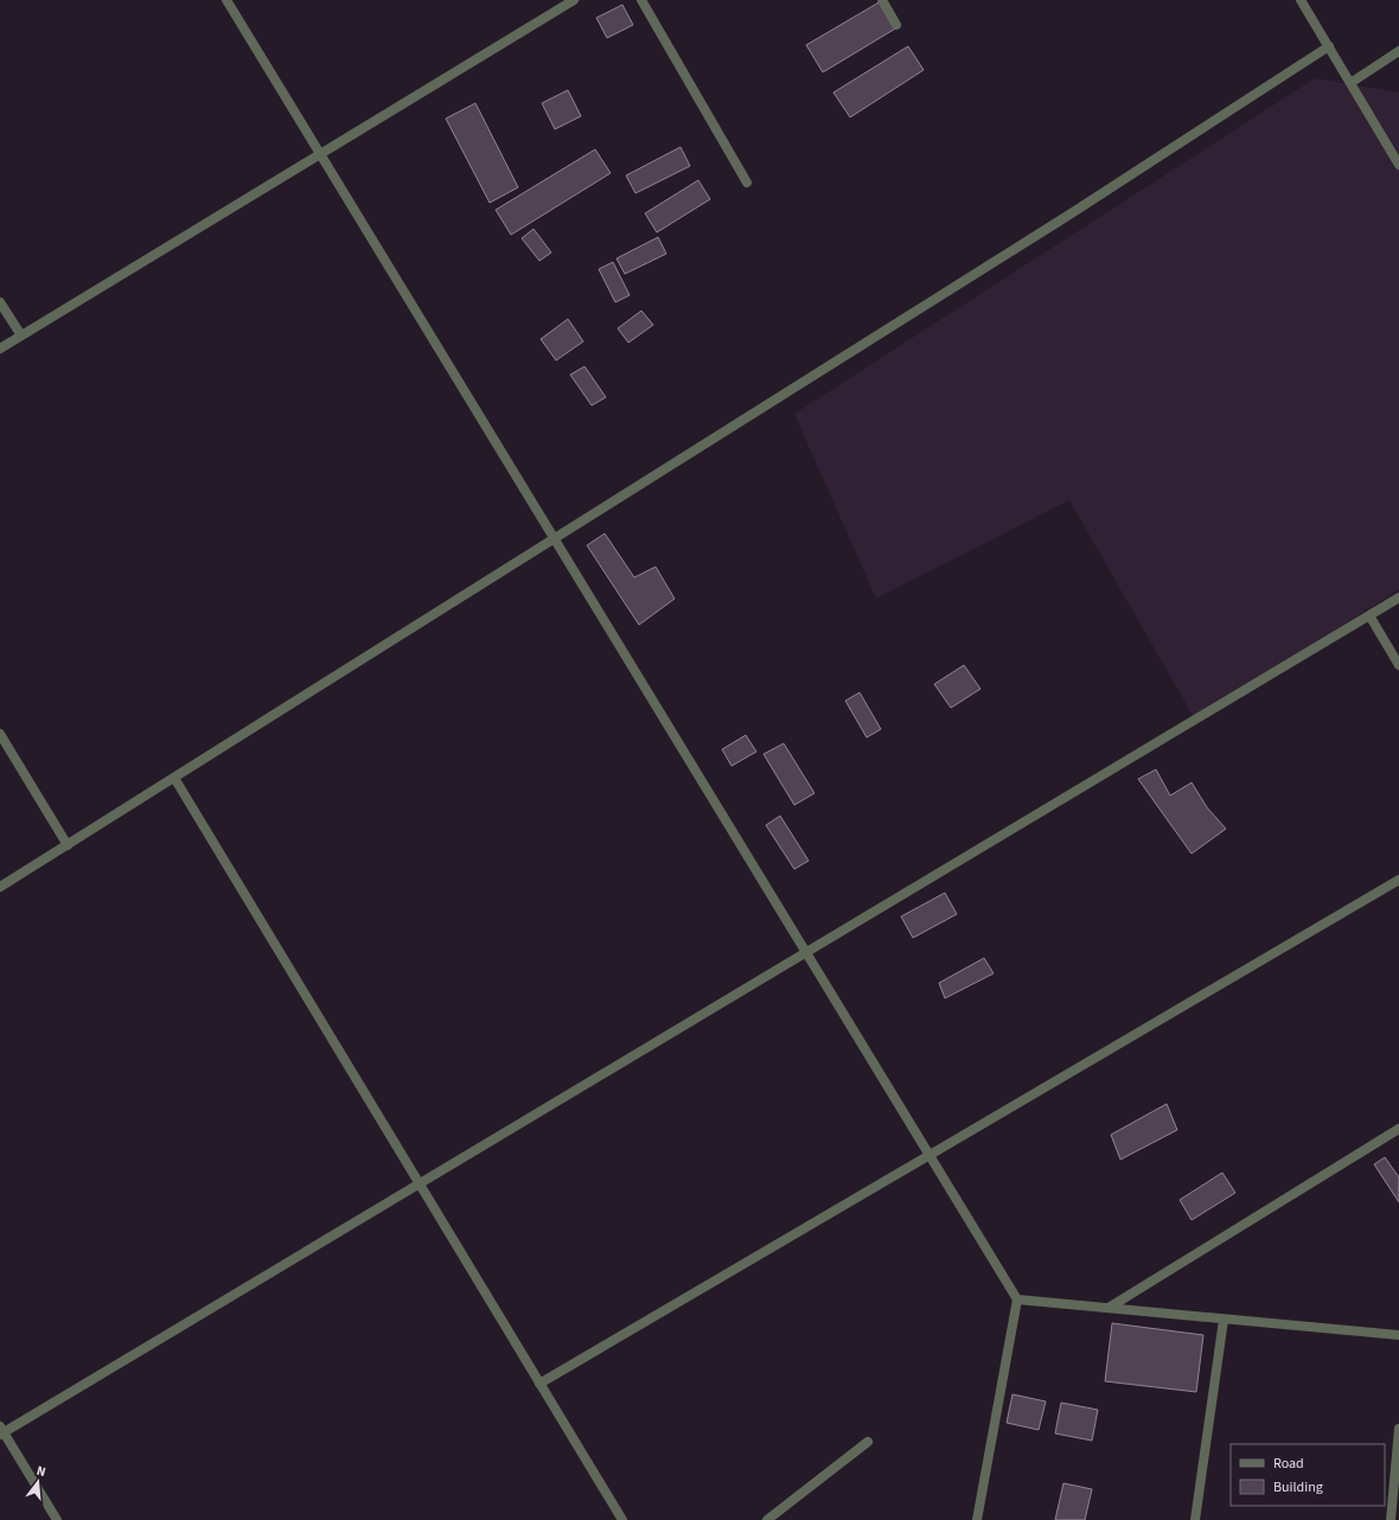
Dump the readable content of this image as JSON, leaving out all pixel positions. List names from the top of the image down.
{
  "legend": ["Road", "Building"],
  "north": "top"
}
